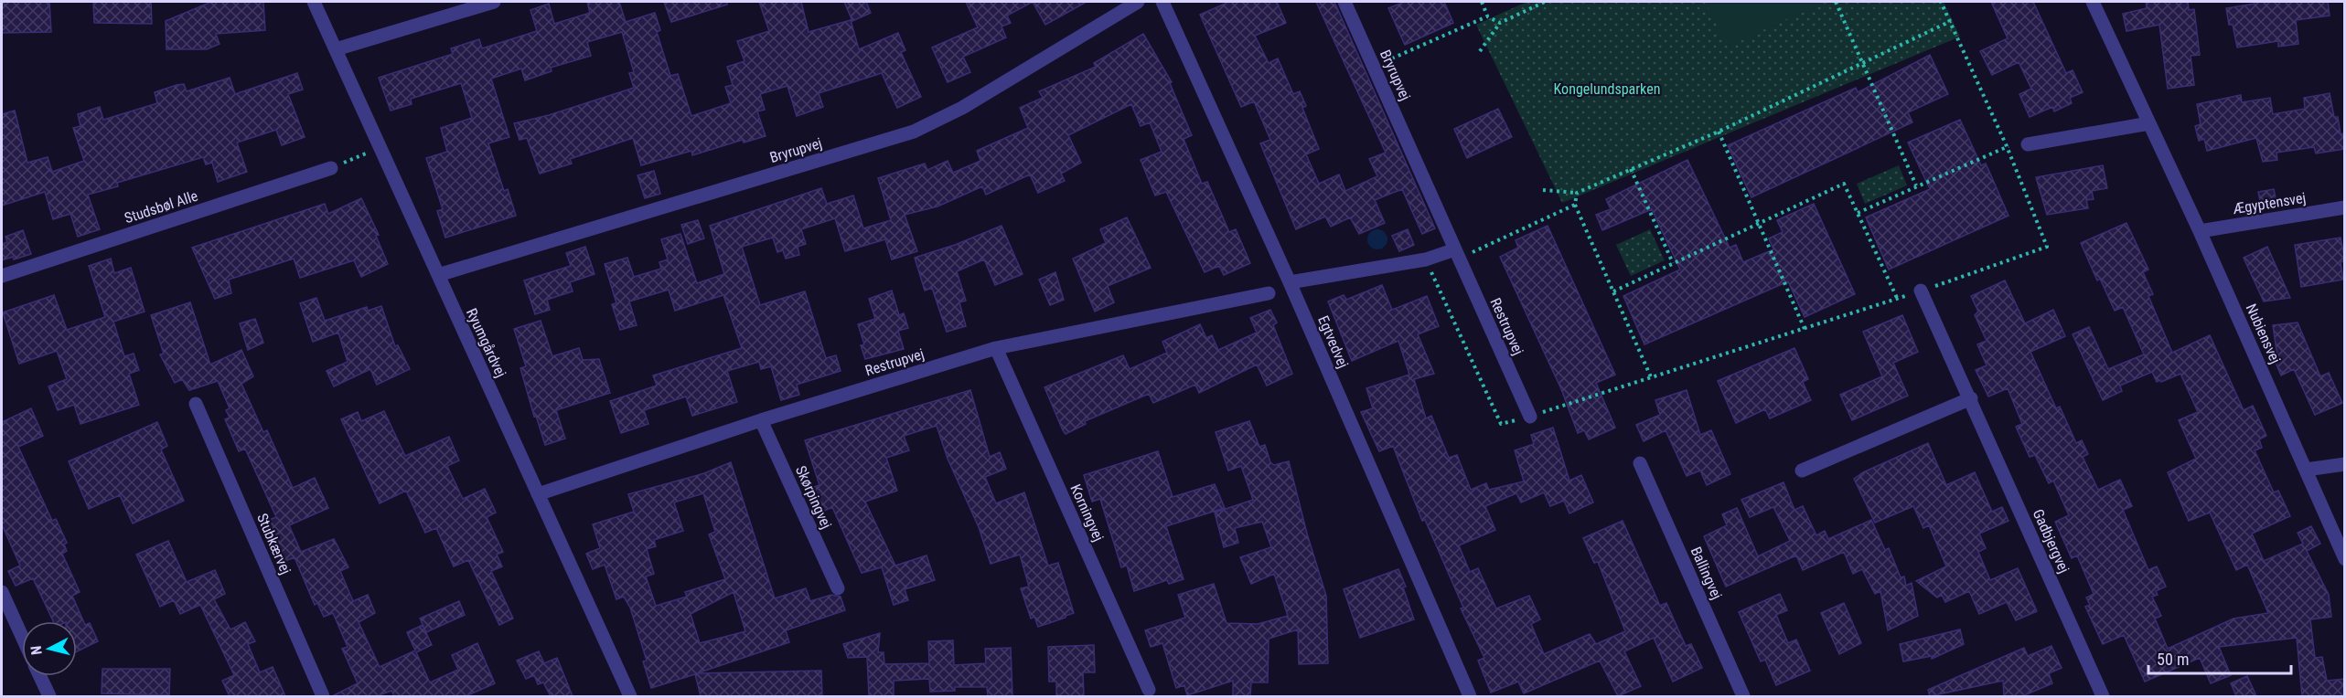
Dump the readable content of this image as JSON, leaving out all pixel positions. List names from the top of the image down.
{
  "streets": {
    "street": [
      "Bryrupvej",
      "Ægyptensvej",
      "Studsbøl Alle",
      "Restrupvej",
      "Nubiensvej",
      "Egtvedvej",
      "Ryumgårdvej",
      "Skørpingvej",
      "Korningvej",
      "Gadbjergvej",
      "Stubkærvej",
      "Ballingvej"
    ]
  },
  "crossings": [
    ["Bryrupvej", "Restrupvej"],
    ["Bryrupvej", "Ryumgårdvej"],
    ["Ægyptensvej", "Nubiensvej"],
    ["Restrupvej", "Ryumgårdvej"],
    ["Restrupvej", "Skørpingvej"],
    ["Restrupvej", "Korningvej"]
  ],
  "parks": ["Kongelundsparken"],
  "scale_bar": "50 m",
  "north": "left"
}
